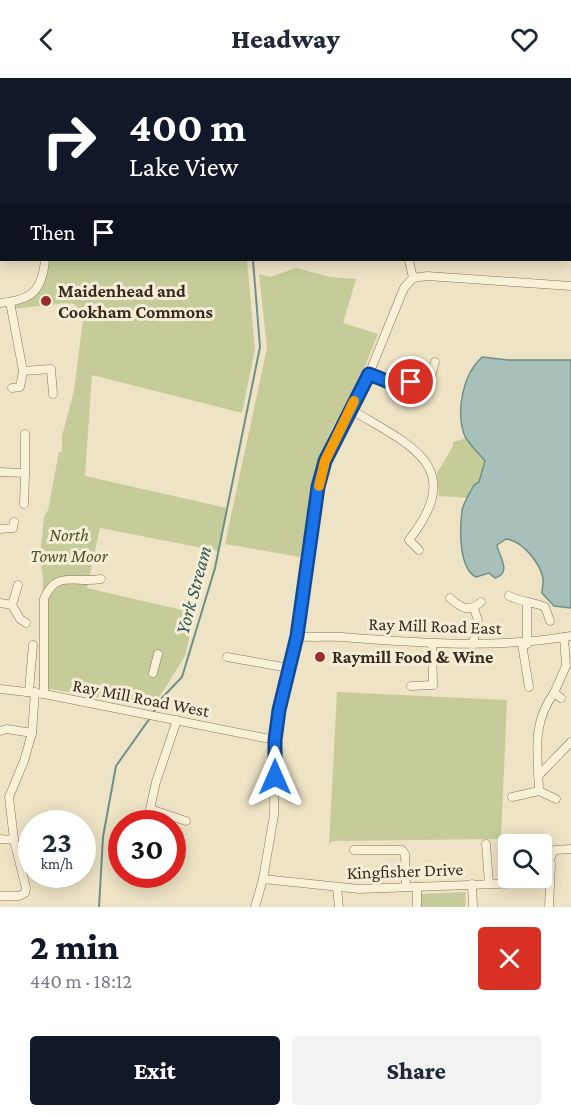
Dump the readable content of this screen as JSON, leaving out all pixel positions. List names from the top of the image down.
{
  "streets": {
    "street": ["Ray Mill Road East", "Ray Mill Road West", "Kingfisher Drive"]
  },
  "water": ["York Stream"],
  "parks": ["North Town Moor"],
  "places": ["Maidenhead and Cookham Commons", "Raymill Food & Wine"],
  "page": {
    "header": "Headway",
    "turn": ["400 m", "Lake View"],
    "then": "Then",
    "speed": "23 km/h",
    "limit": "30",
    "heading": ["2 min", "440 m · 18:12"],
    "buttons": ["Exit", "Share"]
  }
}
